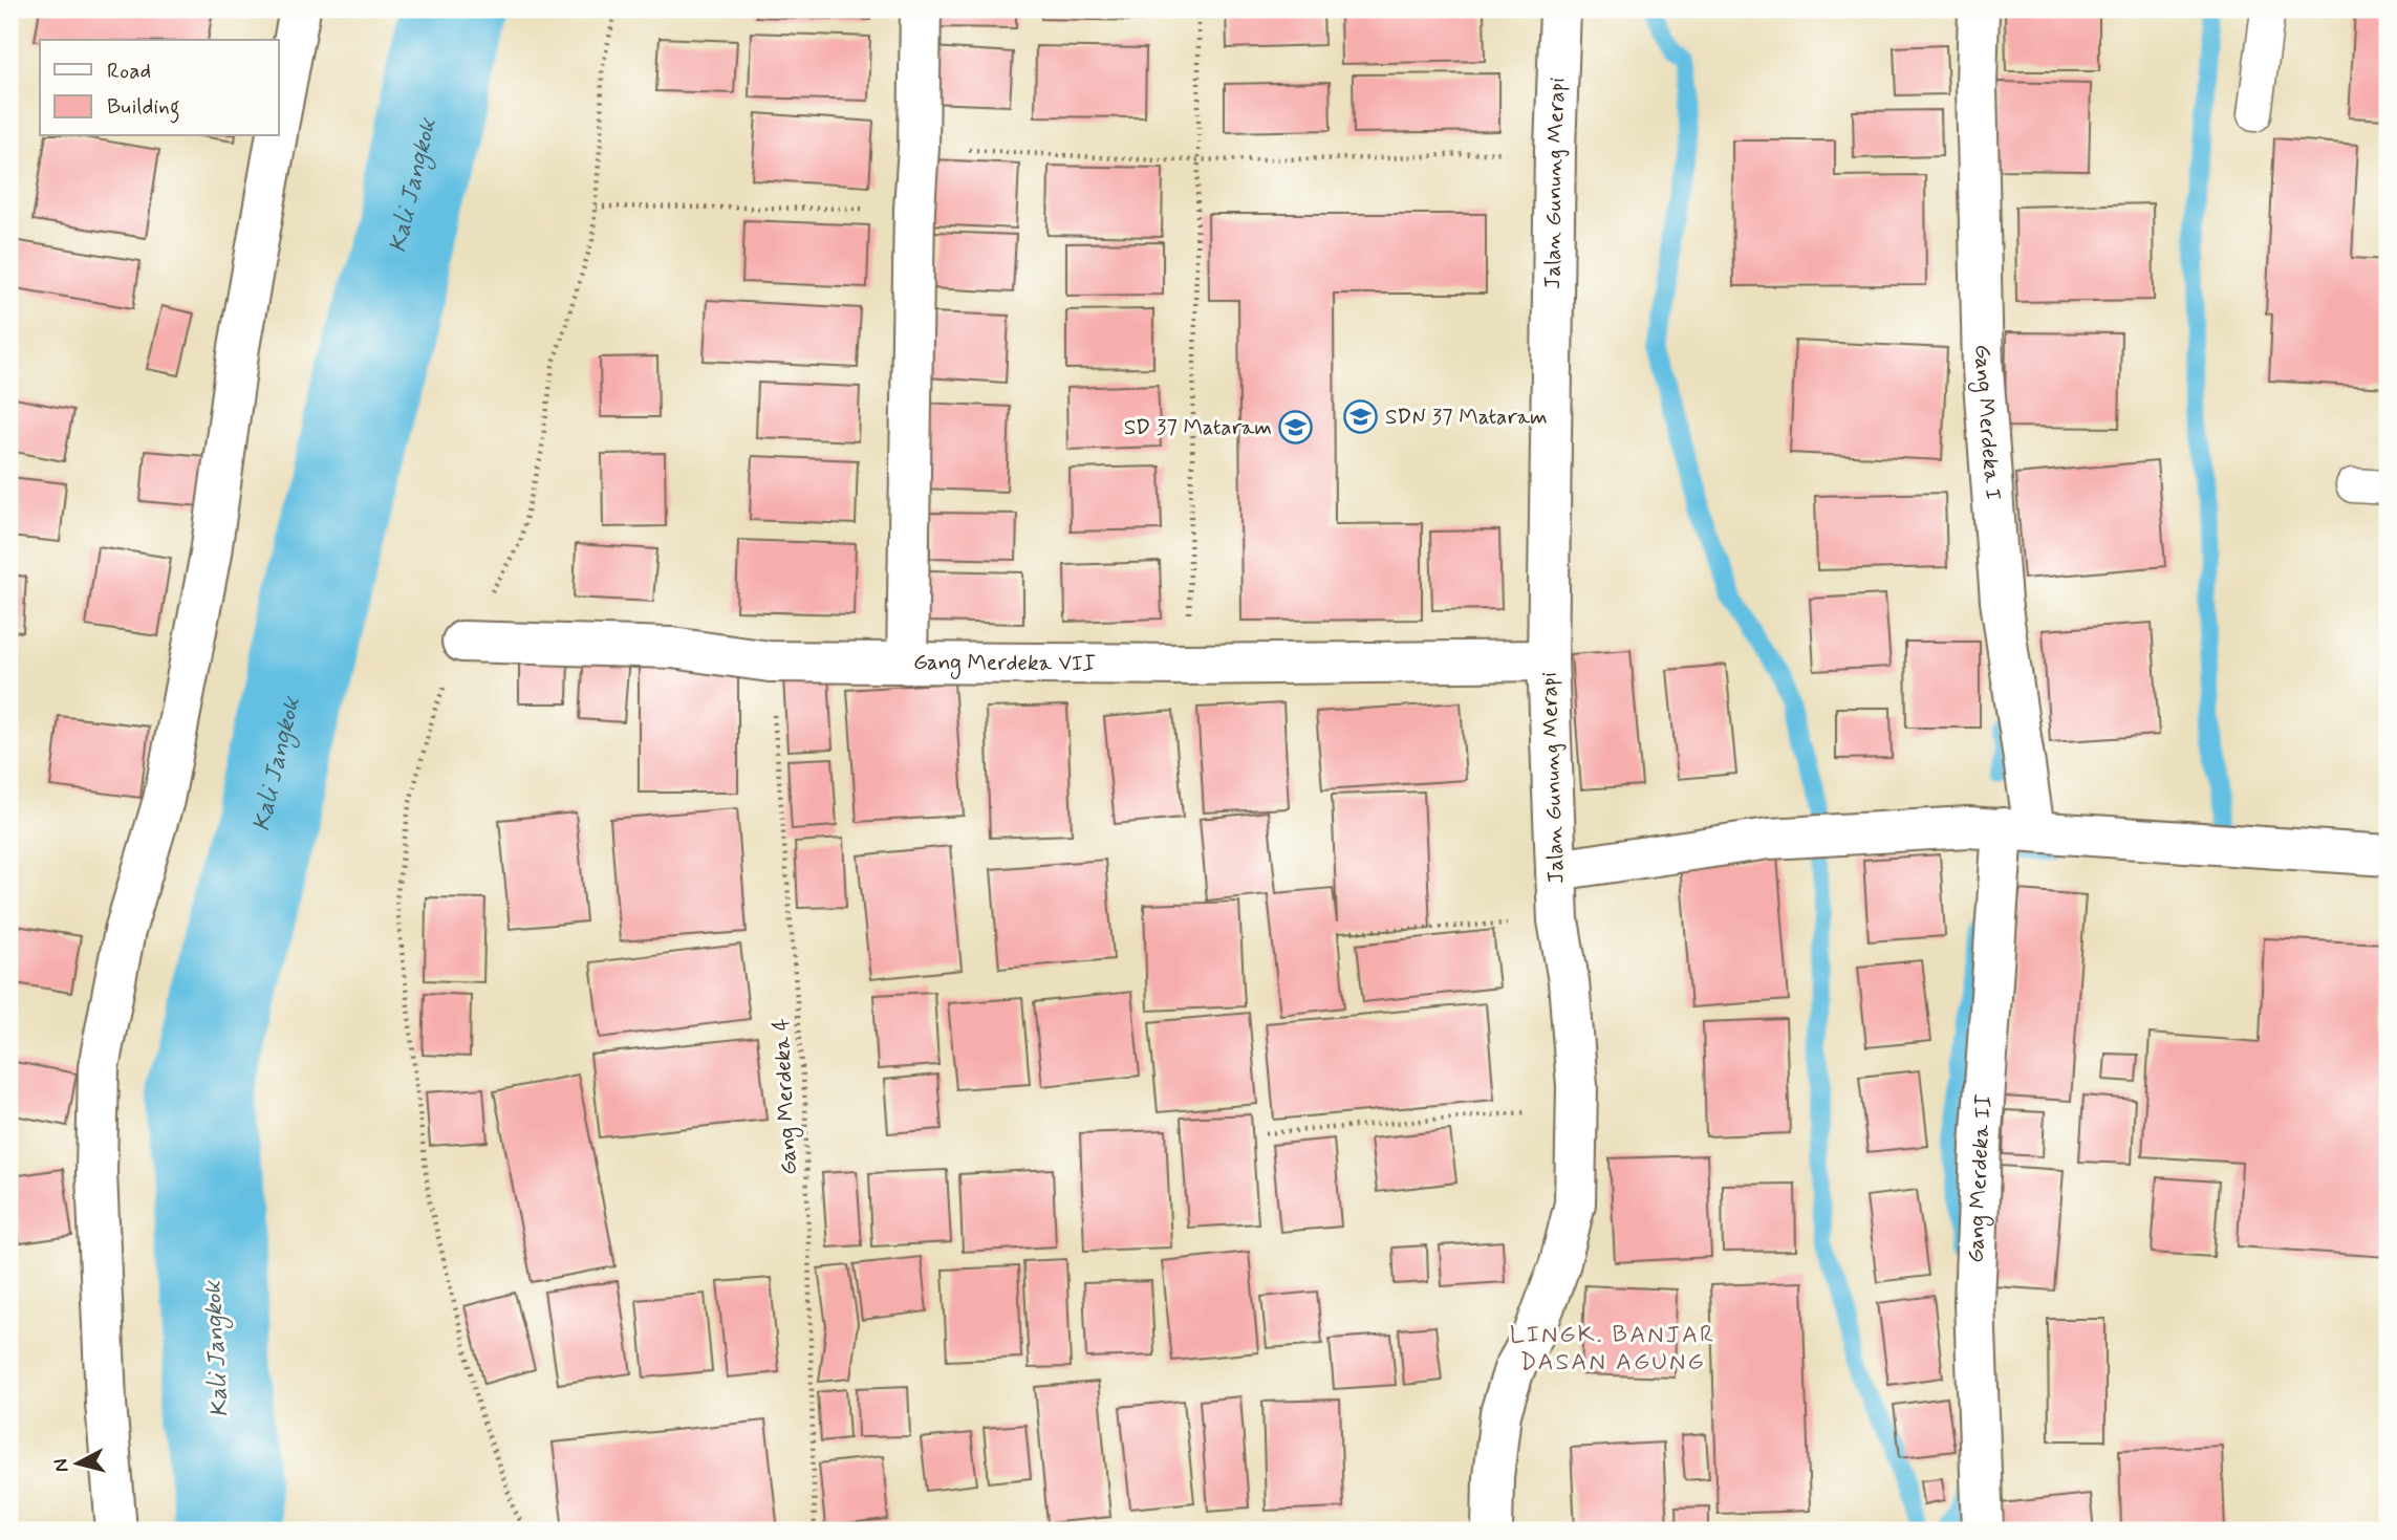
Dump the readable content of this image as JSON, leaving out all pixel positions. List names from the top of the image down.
{
  "streets": {
    "street": [
      "Jalan Gunung Merapi",
      "Gang Merdeka I",
      "Gang Merdeka VII",
      "Gang Merdeka II"
    ],
    "path": ["Gang Merdeka 4"]
  },
  "crossings": [
    ["Jalan Gunung Merapi", "Gang Merdeka VII"],
    ["Gang Merdeka I", "Gang Merdeka II"],
    ["Gang Merdeka VII", "Gang Merdeka 4"]
  ],
  "districts": ["LINGK. BANJAR DASAN AGUNG"],
  "water": ["Kali Jangkok"],
  "places": {
    "school or university": ["SDN 37 Mataram", "SD 37 Mataram"]
  },
  "legend": ["Road", "Building"],
  "north": "left"
}
